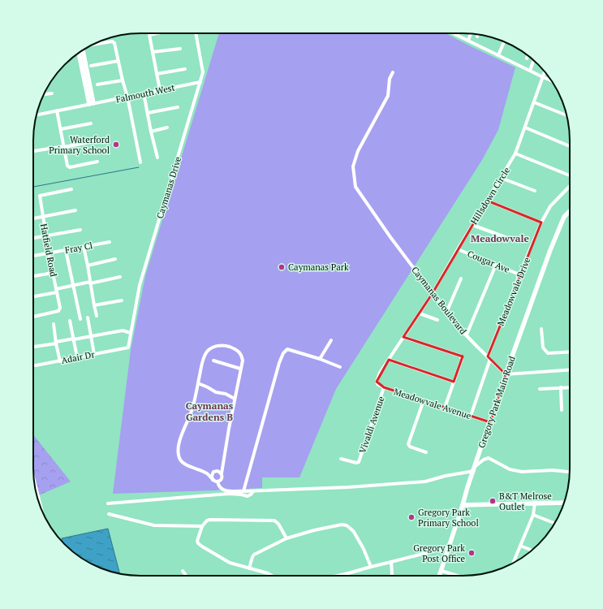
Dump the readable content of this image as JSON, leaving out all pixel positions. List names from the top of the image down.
{
  "streets": {
    "street": [
      "Falmouth West",
      "Caymanas Drive",
      "Hillsdown Circle",
      "Fray Cl",
      "Hatfield Road",
      "Cougar Ave",
      "Meadowvale Drive",
      "Caymanas Boulevard",
      "Adair Dr",
      "Gregory Park Main Road",
      "Meadowvale Avenue",
      "Vivaldi Avenue"
    ]
  },
  "crossings": [
    ["Falmouth West", "Caymanas Drive"],
    ["Caymanas Drive", "Adair Dr"],
    ["Hillsdown Circle", "Cougar Ave"],
    ["Hillsdown Circle", "Caymanas Boulevard"],
    ["Hillsdown Circle", "Meadowvale Avenue"],
    ["Fray Cl", "Hatfield Road"],
    ["Cougar Ave", "Meadowvale Drive"],
    ["Meadowvale Drive", "Caymanas Boulevard"],
    ["Meadowvale Drive", "Meadowvale Avenue"],
    ["Caymanas Boulevard", "Gregory Park Main Road"],
    ["Gregory Park Main Road", "Meadowvale Avenue"],
    ["Meadowvale Avenue", "Vivaldi Avenue"]
  ],
  "districts": ["Meadowvale", "Caymanas Gardens B"],
  "places": [
    "Waterford Primary School",
    "Caymanas Park",
    "B&T Melrose Outlet",
    "Gregory Park Primary School",
    "Gregory Park Post Office"
  ]
}
